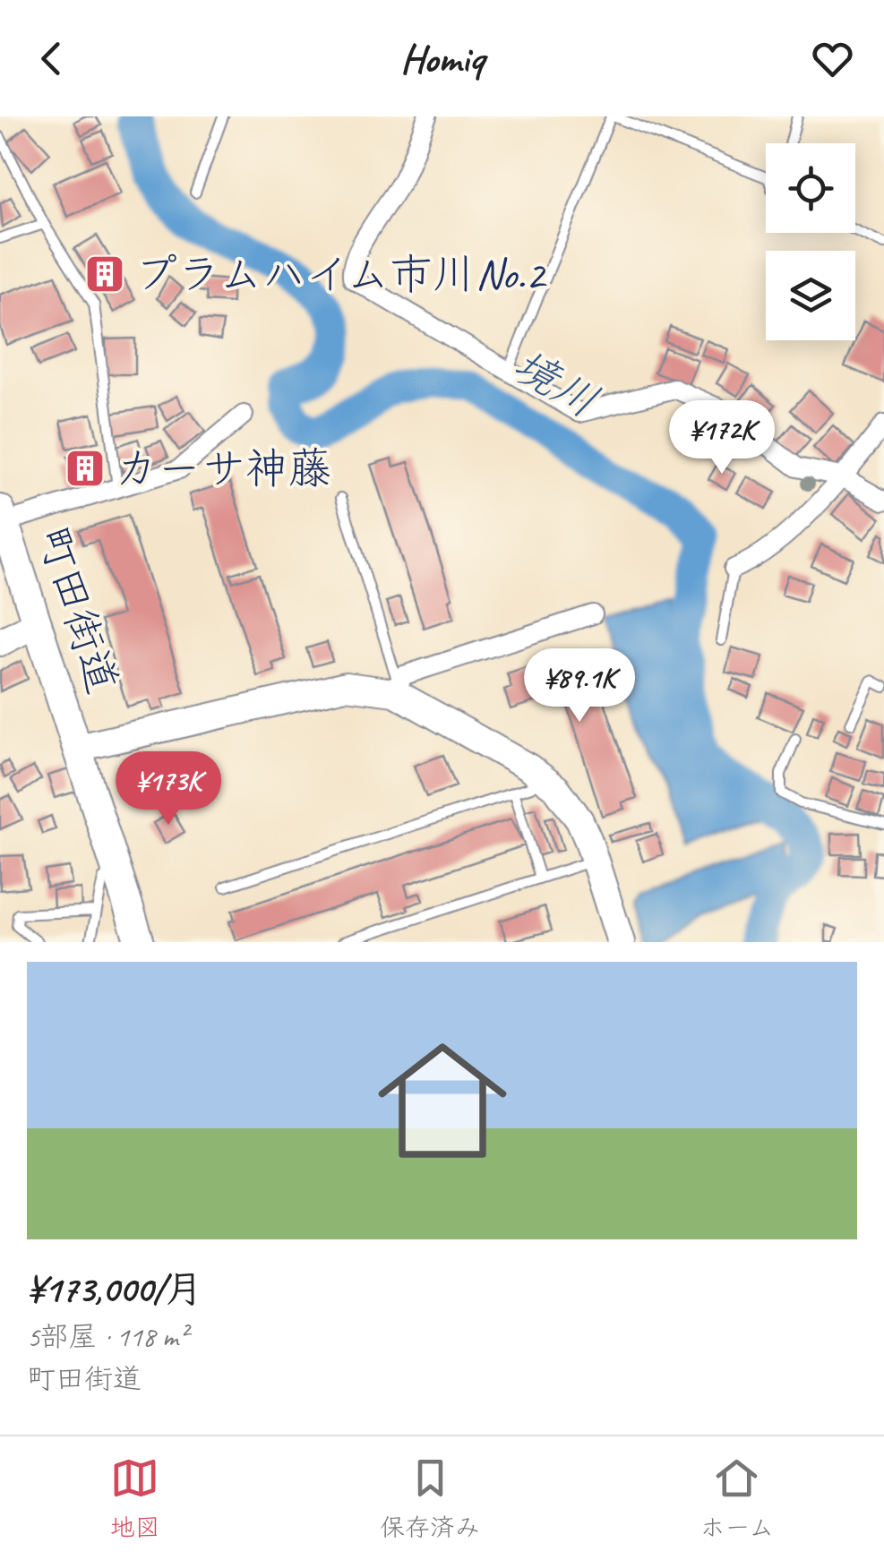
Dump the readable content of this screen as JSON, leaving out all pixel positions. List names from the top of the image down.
{
  "streets": {
    "main road": ["町田街道"]
  },
  "water": ["境川"],
  "places": {
    "building": ["プラムハイム市川No.2", "カーサ神藤"]
  },
  "page": {
    "header": "Homiq",
    "price": ["¥172K", "¥89.1K", "¥173K"],
    "list": [
      {
        "name": "¥173,000/月",
        "note": "5部屋 · 118 m² · 町田街道"
      }
    ],
    "tabs": ["地図", "保存済み", "ホーム"]
  }
}
